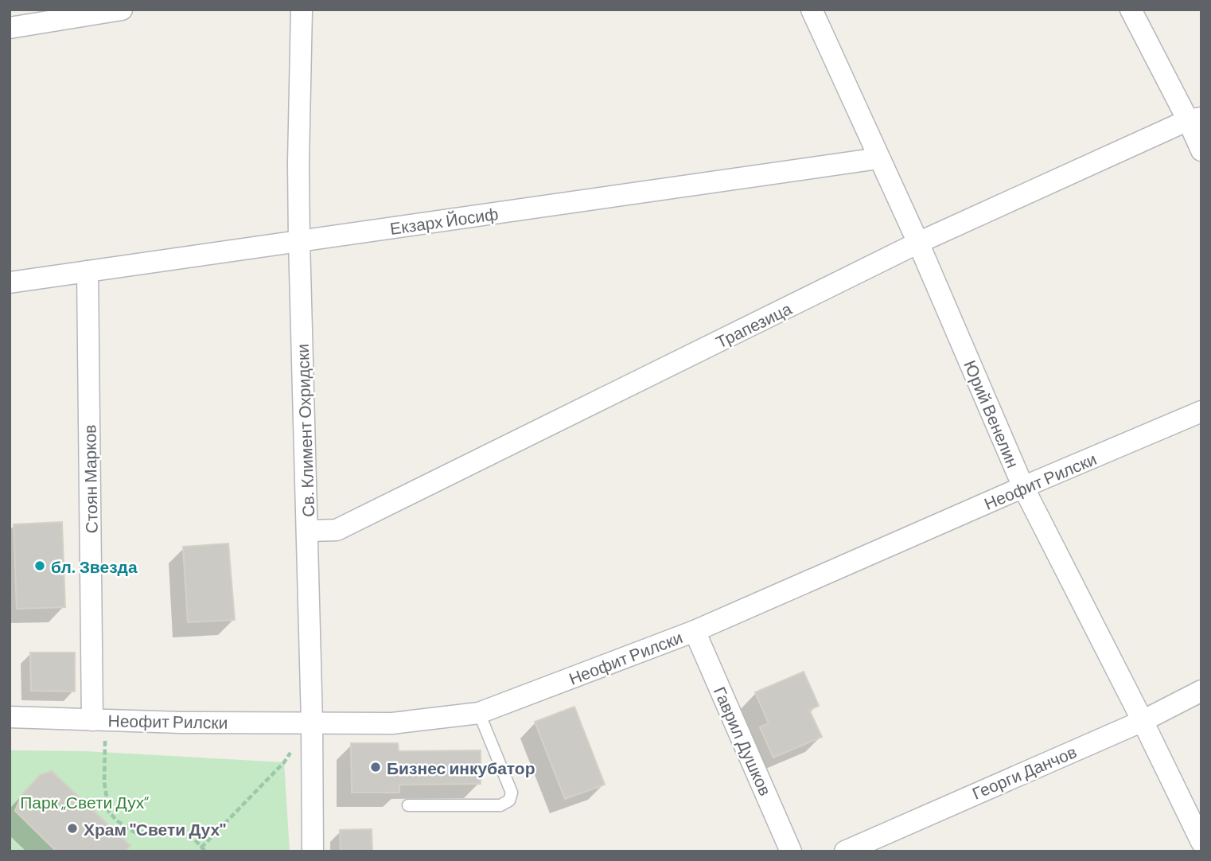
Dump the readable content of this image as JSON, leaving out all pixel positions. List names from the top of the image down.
{
  "streets": {
    "street": [
      "Екзарх Йосиф",
      "Трапезица",
      "Юрий Венелин",
      "Св. Климент Охридски",
      "Стоян Марков",
      "Неофит Рилски",
      "Гаврил Душков",
      "Георги Данчов"
    ]
  },
  "crossings": [
    ["Екзарх Йосиф", "Юрий Венелин"],
    ["Екзарх Йосиф", "Св. Климент Охридски"],
    ["Екзарх Йосиф", "Стоян Марков"],
    ["Трапезица", "Юрий Венелин"],
    ["Трапезица", "Св. Климент Охридски"],
    ["Юрий Венелин", "Неофит Рилски"],
    ["Юрий Венелин", "Георги Данчов"],
    ["Св. Климент Охридски", "Неофит Рилски"],
    ["Стоян Марков", "Неофит Рилски"],
    ["Неофит Рилски", "Гаврил Душков"]
  ],
  "parks": ["Парк „Свети Дух“"],
  "places": ["бл. Звезда", "Бизнес инкубатор", "Храм \"Свети Дух\""]
}
